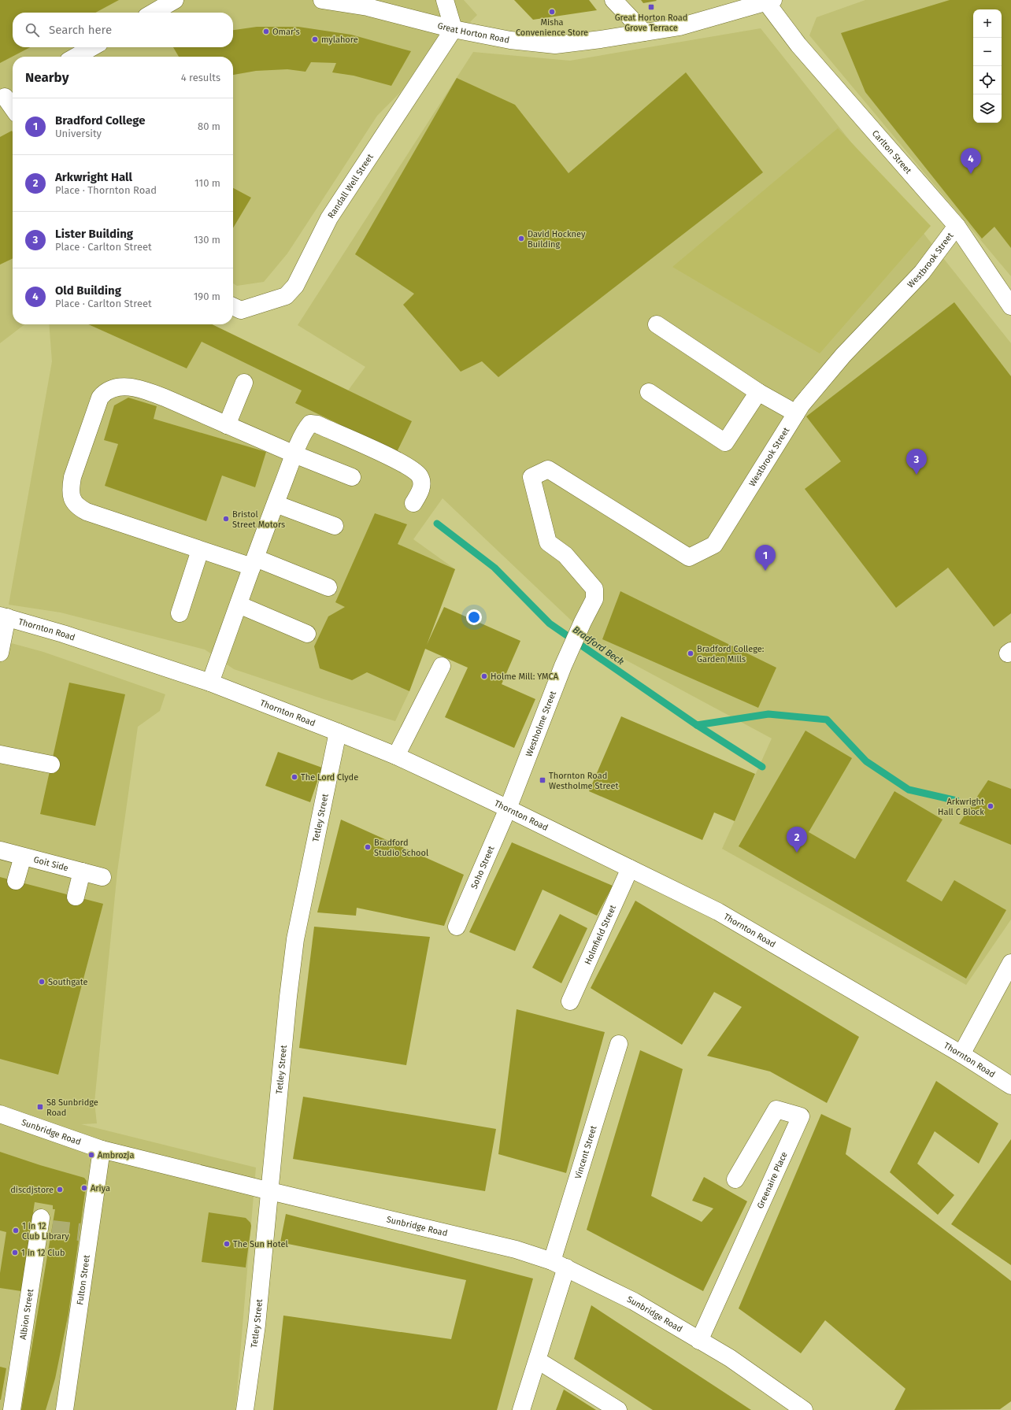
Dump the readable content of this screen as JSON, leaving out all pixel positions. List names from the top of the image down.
{
  "streets": {
    "street": [
      "Great Horton Road",
      "Carlton Street",
      "Randall Well Street",
      "Westbrook Street",
      "Thornton Road",
      "Westholme Street",
      "Tetley Street",
      "Goit Side",
      "Soho Street",
      "Holmfield Street",
      "Sunbridge Road",
      "Vincent Street",
      "Greenaire Place",
      "Fulton Street",
      "Albion Street"
    ]
  },
  "crossings": [
    ["Great Horton Road", "Carlton Street"],
    ["Great Horton Road", "Randall Well Street"],
    ["Carlton Street", "Westbrook Street"],
    ["Westbrook Street", "Westholme Street"],
    ["Thornton Road", "Westholme Street"],
    ["Thornton Road", "Tetley Street"],
    ["Thornton Road", "Soho Street"],
    ["Thornton Road", "Holmfield Street"],
    ["Westholme Street", "Soho Street"],
    ["Tetley Street", "Sunbridge Road"],
    ["Sunbridge Road", "Vincent Street"],
    ["Sunbridge Road", "Greenaire Place"],
    ["Sunbridge Road", "Fulton Street"]
  ],
  "water": ["Bradford Beck"],
  "places": {
    "transit": ["Great Horton Road Grove Terrace", "Thornton Road Westholme Street", "S8 Sunbridge Road"],
    "other": [
      "Misha Convenience Store",
      "Omar's",
      "mylahore",
      "David Hockney Building",
      "Bristol Street Motors",
      "Bradford College: Garden Mills",
      "Holme Mill: YMCA",
      "The Lord Clyde",
      "Arkwright Hall C Block",
      "Bradford Studio School",
      "Southgate",
      "Ambrozja",
      "Ariya",
      "discdjstore",
      "1 in 12 Club Library",
      "The Sun Hotel",
      "1 in 12 Club"
    ]
  },
  "page": {
    "map_buttons": ["+", "−"],
    "search": "Search here",
    "heading": ["Nearby", "4 results"],
    "list": [
      {
        "mark": "1",
        "name": "Bradford College",
        "note": "University",
        "value": "80 m"
      },
      {
        "mark": "2",
        "name": "Arkwright Hall",
        "note": "Place · Thornton Road",
        "value": "110 m"
      },
      {
        "mark": "3",
        "name": "Lister Building",
        "note": "Place · Carlton Street",
        "value": "130 m"
      },
      {
        "mark": "4",
        "name": "Old Building",
        "note": "Place · Carlton Street",
        "value": "190 m"
      }
    ],
    "pins": [
      "4",
      "3",
      "1",
      "2"
    ]
  }
}
